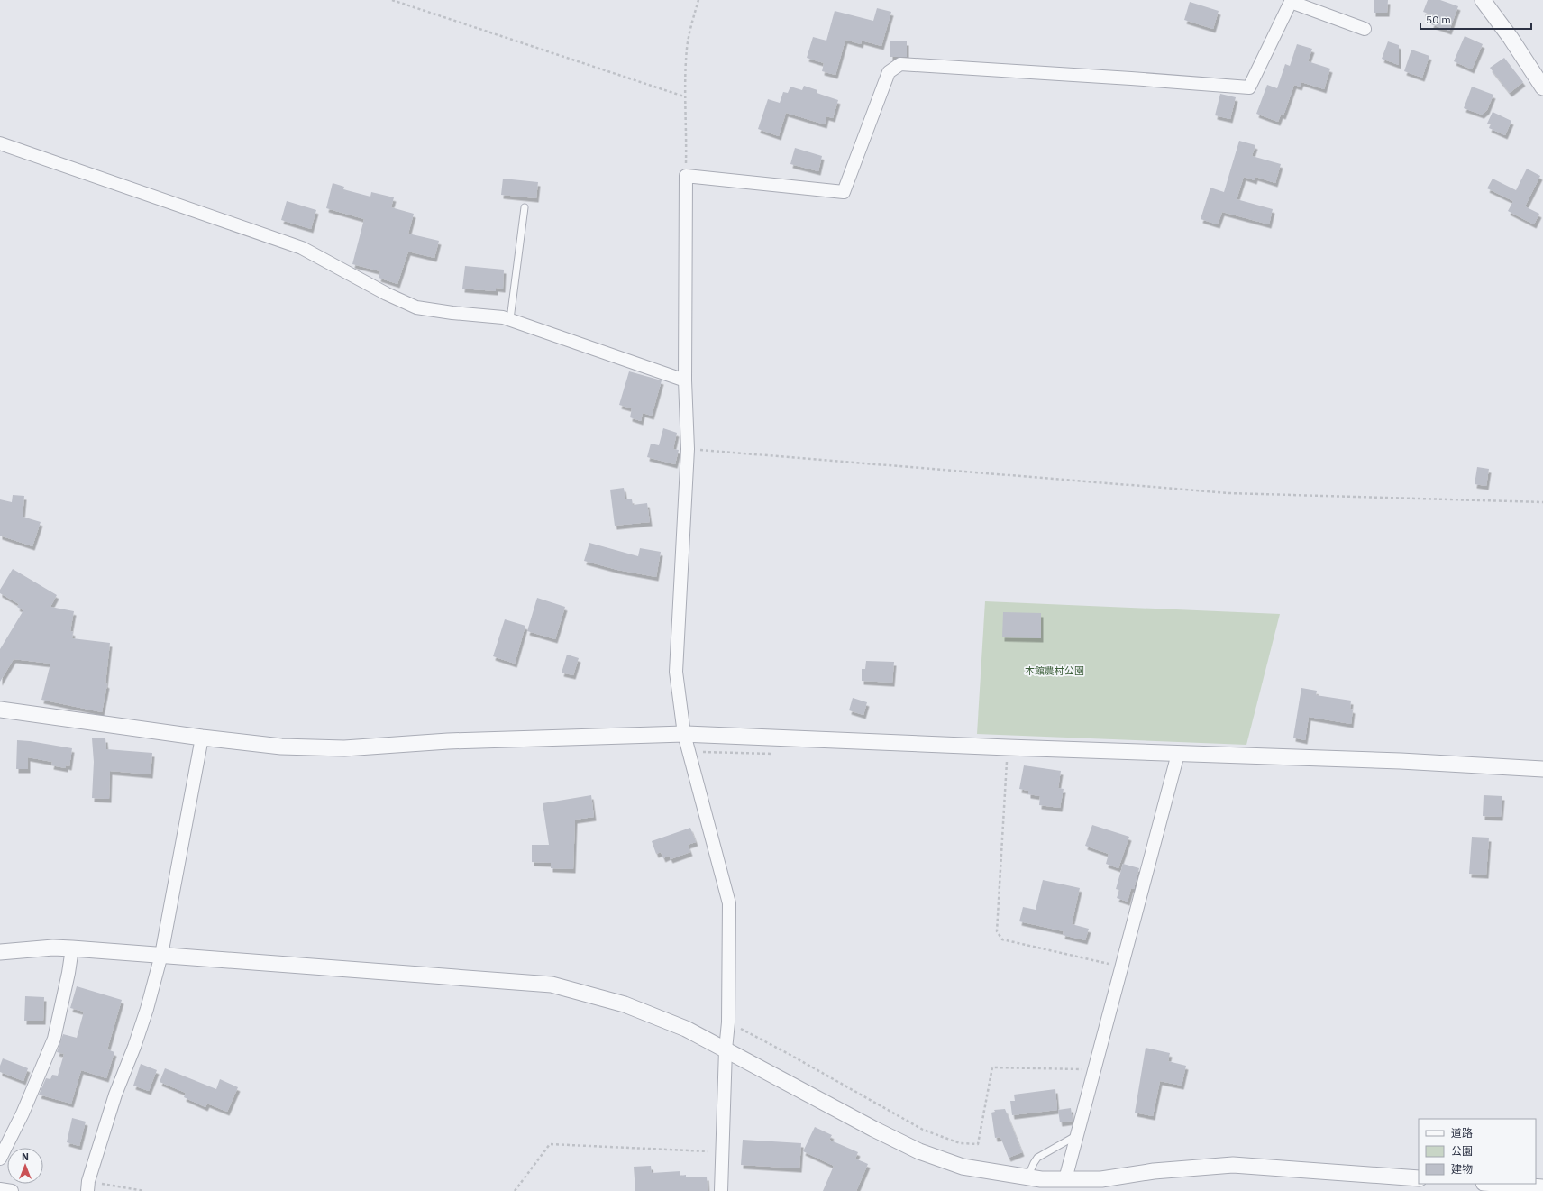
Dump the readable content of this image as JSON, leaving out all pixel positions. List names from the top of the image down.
{
  "parks": ["本館農村公園"],
  "legend": ["道路", "公園", "建物"],
  "scale_bar": "50 m",
  "north": "top"
}
